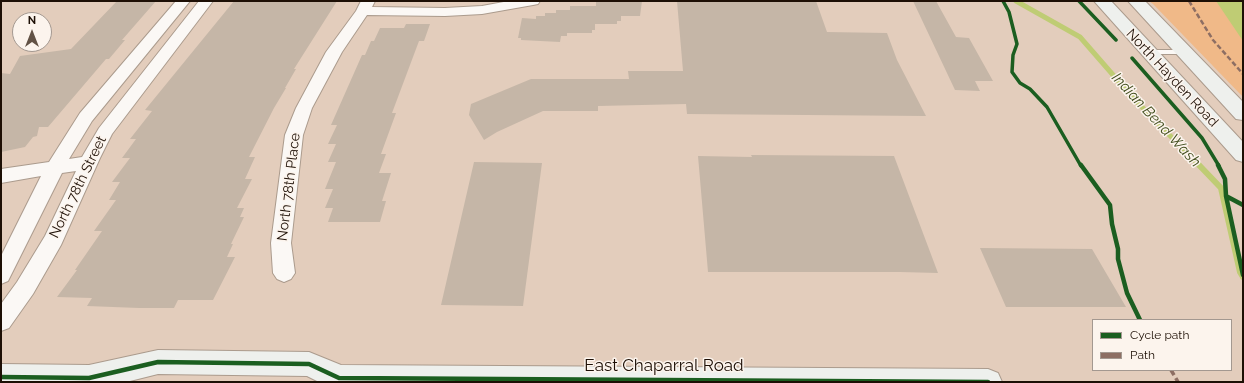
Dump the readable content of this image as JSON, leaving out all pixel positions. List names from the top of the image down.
{
  "streets": {
    "main road": ["North Hayden Road", "East Chaparral Road"],
    "street": ["North 78th Street", "North 78th Place"]
  },
  "water": ["Indian Bend Wash"],
  "legend": ["Cycle path", "Path"],
  "north": "top"
}
